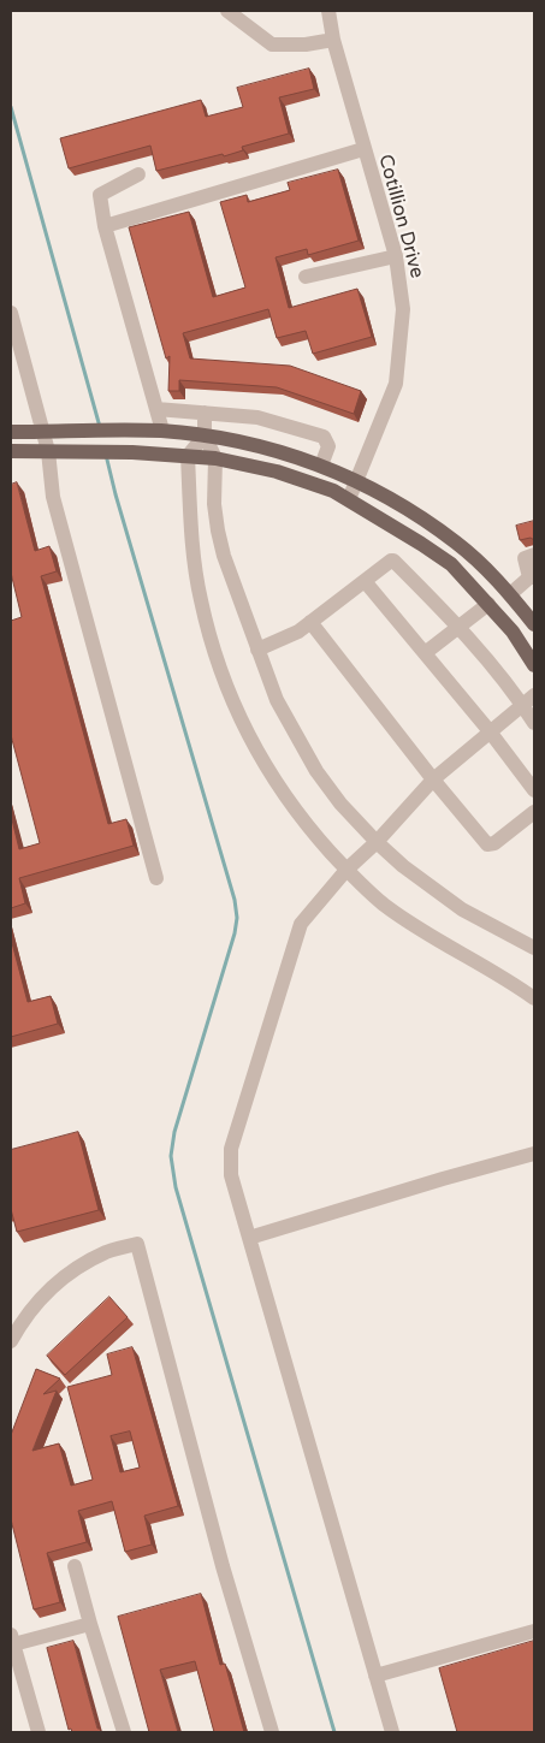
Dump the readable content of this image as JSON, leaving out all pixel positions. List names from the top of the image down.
{
  "streets": {
    "street": ["Cotillion Drive"]
  }
}
